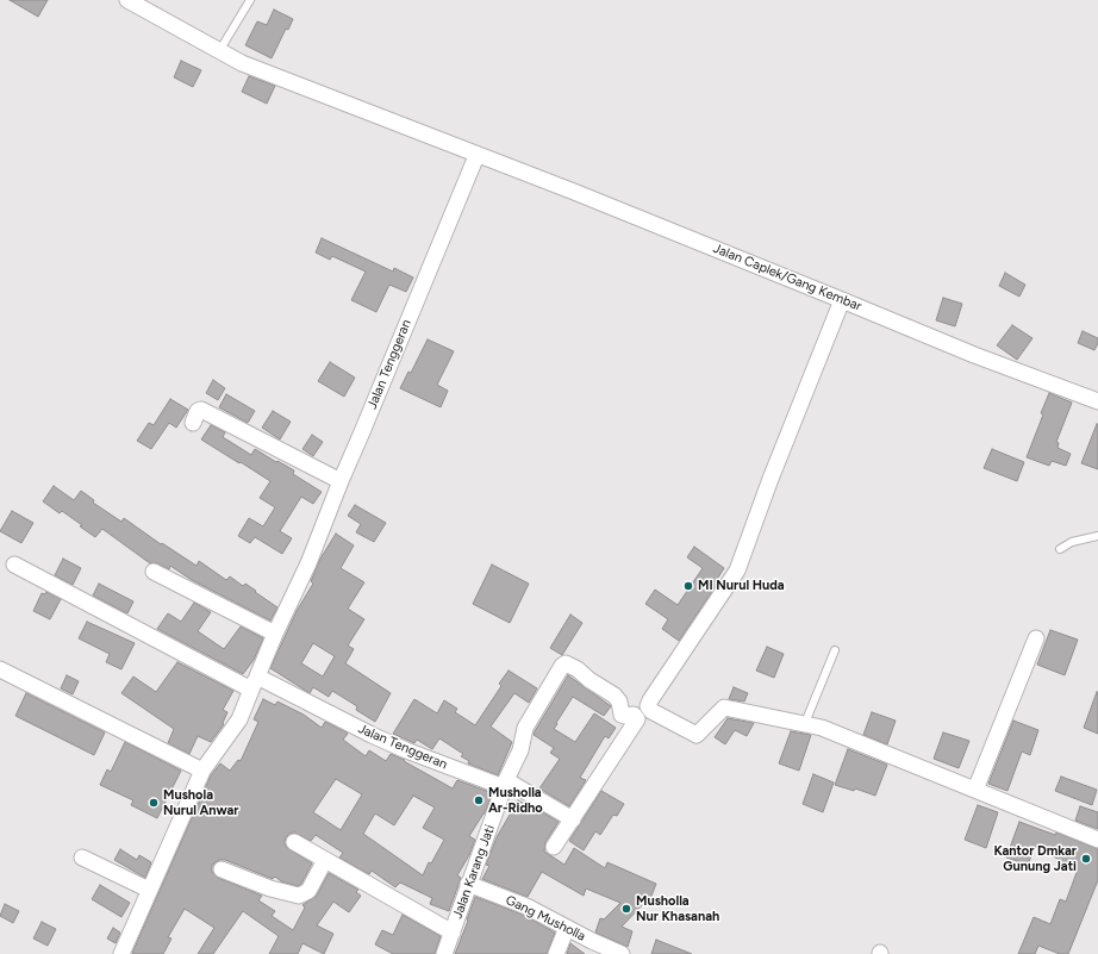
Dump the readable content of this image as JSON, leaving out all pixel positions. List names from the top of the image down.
{
  "streets": {
    "street": [
      "Jalan Caplek/Gang Kembar",
      "Jalan Tenggeran",
      "Jalan Karang Jati",
      "Gang Musholla"
    ]
  },
  "crossings": [
    ["Jalan Caplek/Gang Kembar", "Jalan Tenggeran"],
    ["Jalan Tenggeran", "Jalan Karang Jati"],
    ["Jalan Karang Jati", "Gang Musholla"]
  ],
  "places": [
    "MI Nurul Huda",
    "Musholla Ar-Ridho",
    "Mushola Nurul Anwar",
    "Kantor Dmkar Gunung Jati",
    "Musholla Nur Khasanah"
  ]
}
